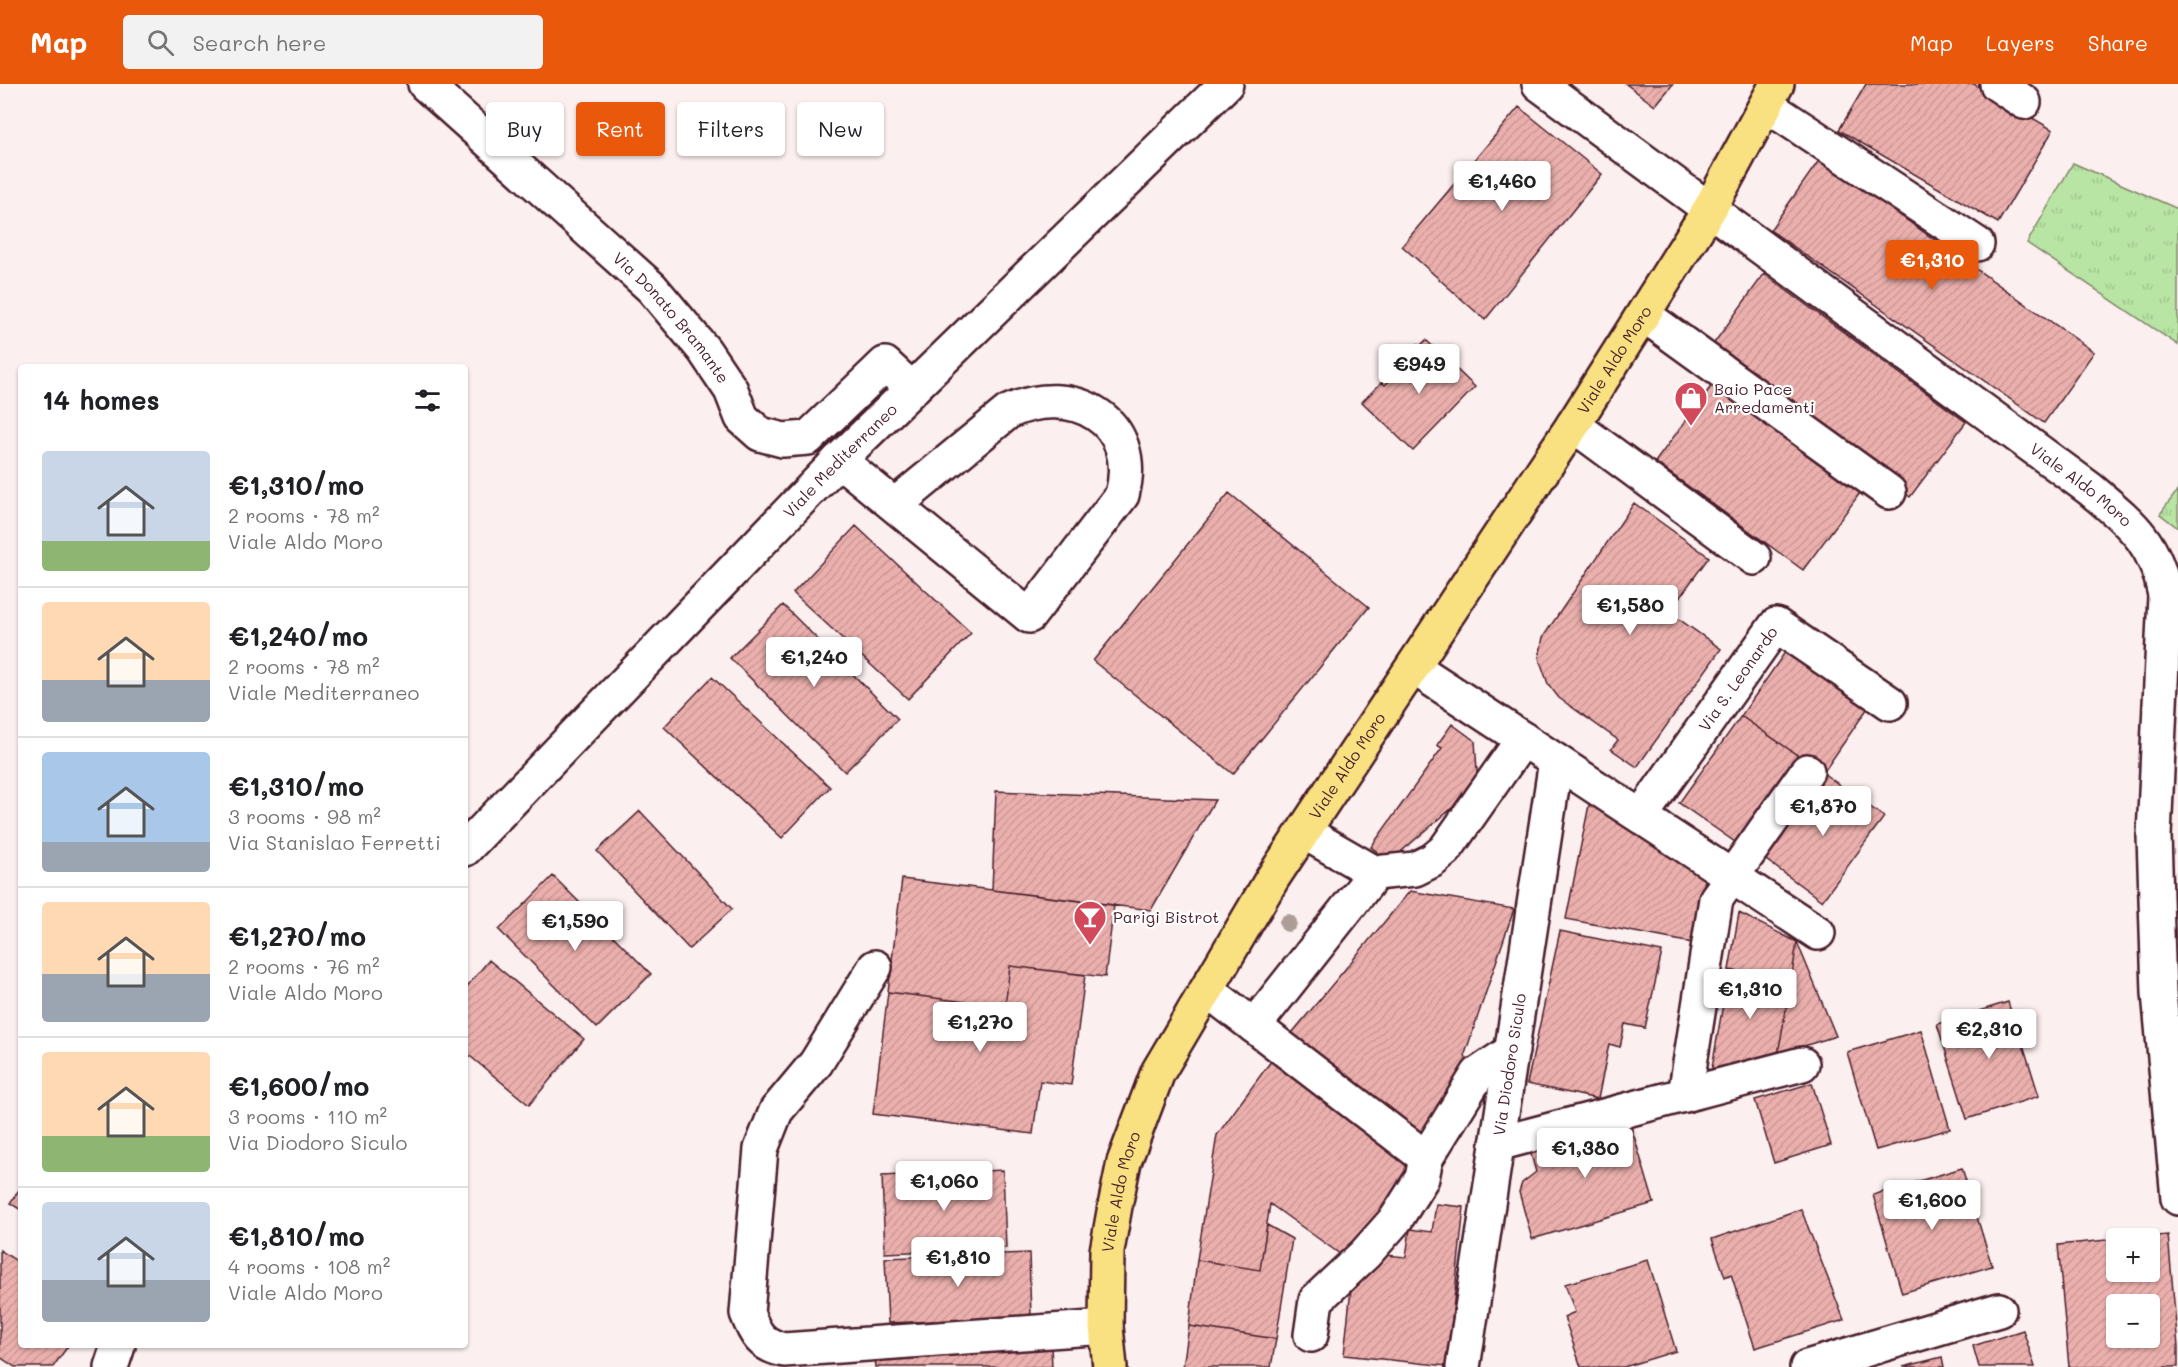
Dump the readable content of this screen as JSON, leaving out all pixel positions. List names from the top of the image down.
{
  "streets": {
    "main road": ["Viale Aldo Moro"],
    "street": [
      "Via Donato Bramante",
      "Viale Mediterraneo",
      "Via S. Leonardo",
      "Via Diodoro Siculo"
    ]
  },
  "crossings": [
    ["Via Donato Bramante", "Viale Mediterraneo"]
  ],
  "places": {
    "shop": ["Baio Pace Arredamenti"],
    "bar": ["Parigi Bistrot"]
  },
  "page": {
    "header": "Map",
    "search": "Search here",
    "nav": ["Map", "Layers", "Share"],
    "chip": [
      "Buy",
      "Rent",
      "Filters",
      "New"
    ],
    "price": [
      "€1,460",
      "€1,310",
      "€949",
      "€1,580",
      "€1,240",
      "€1,870",
      "€1,590",
      "€1,310",
      "€1,270",
      "€2,310",
      "€1,380",
      "€1,060",
      "€1,600",
      "€1,810"
    ],
    "heading": "14 homes",
    "list": [
      {
        "name": "€1,310/mo",
        "note": "2 rooms · 78 m² · Viale Aldo Moro"
      },
      {
        "name": "€1,240/mo",
        "note": "2 rooms · 78 m² · Viale Mediterraneo"
      },
      {
        "name": "€1,310/mo",
        "note": "3 rooms · 98 m² · Via Stanislao Ferretti"
      },
      {
        "name": "€1,270/mo",
        "note": "2 rooms · 76 m² · Viale Aldo Moro"
      },
      {
        "name": "€1,600/mo",
        "note": "3 rooms · 110 m² · Via Diodoro Siculo"
      },
      {
        "name": "€1,810/mo",
        "note": "4 rooms · 108 m² · Viale Aldo Moro"
      }
    ],
    "map_buttons": ["+", "−"]
  }
}
